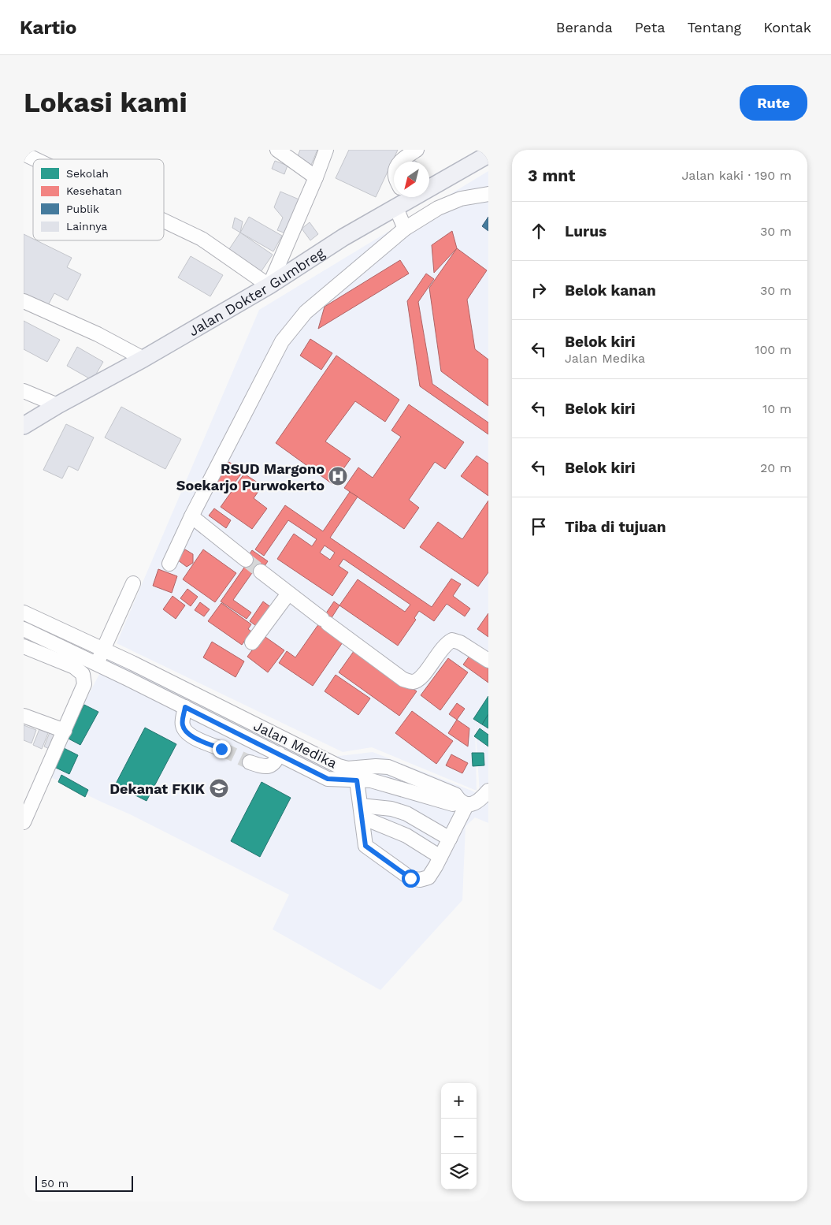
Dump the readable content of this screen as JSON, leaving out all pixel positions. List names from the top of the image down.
{
  "streets": {
    "main road": ["Jalan Dokter Gumbreg"],
    "street": ["Jalan Medika"]
  },
  "places": {
    "hospital": ["RSUD Margono Soekarjo Purwokerto"],
    "school or university": ["Dekanat FKIK"]
  },
  "legend": [
    "Sekolah",
    "Kesehatan",
    "Publik",
    "Lainnya"
  ],
  "scale_bar": "50 m",
  "north": "bottom left",
  "page": {
    "header": "Kartio",
    "nav": [
      "Beranda",
      "Peta",
      "Tentang",
      "Kontak"
    ],
    "buttons": "Rute",
    "title": "Lokasi kami",
    "heading": ["3 mnt", "Jalan kaki · 190 m"],
    "list": [
      ["Lurus", "30 m"],
      ["Belok kanan", "30 m"],
      ["Belok kiri", "Jalan Medika", "100 m"],
      ["Belok kiri", "10 m"],
      ["Belok kiri", "20 m"],
      "Tiba di tujuan"
    ],
    "map_buttons": ["+", "−"],
    "scale": "50 m"
  }
}
